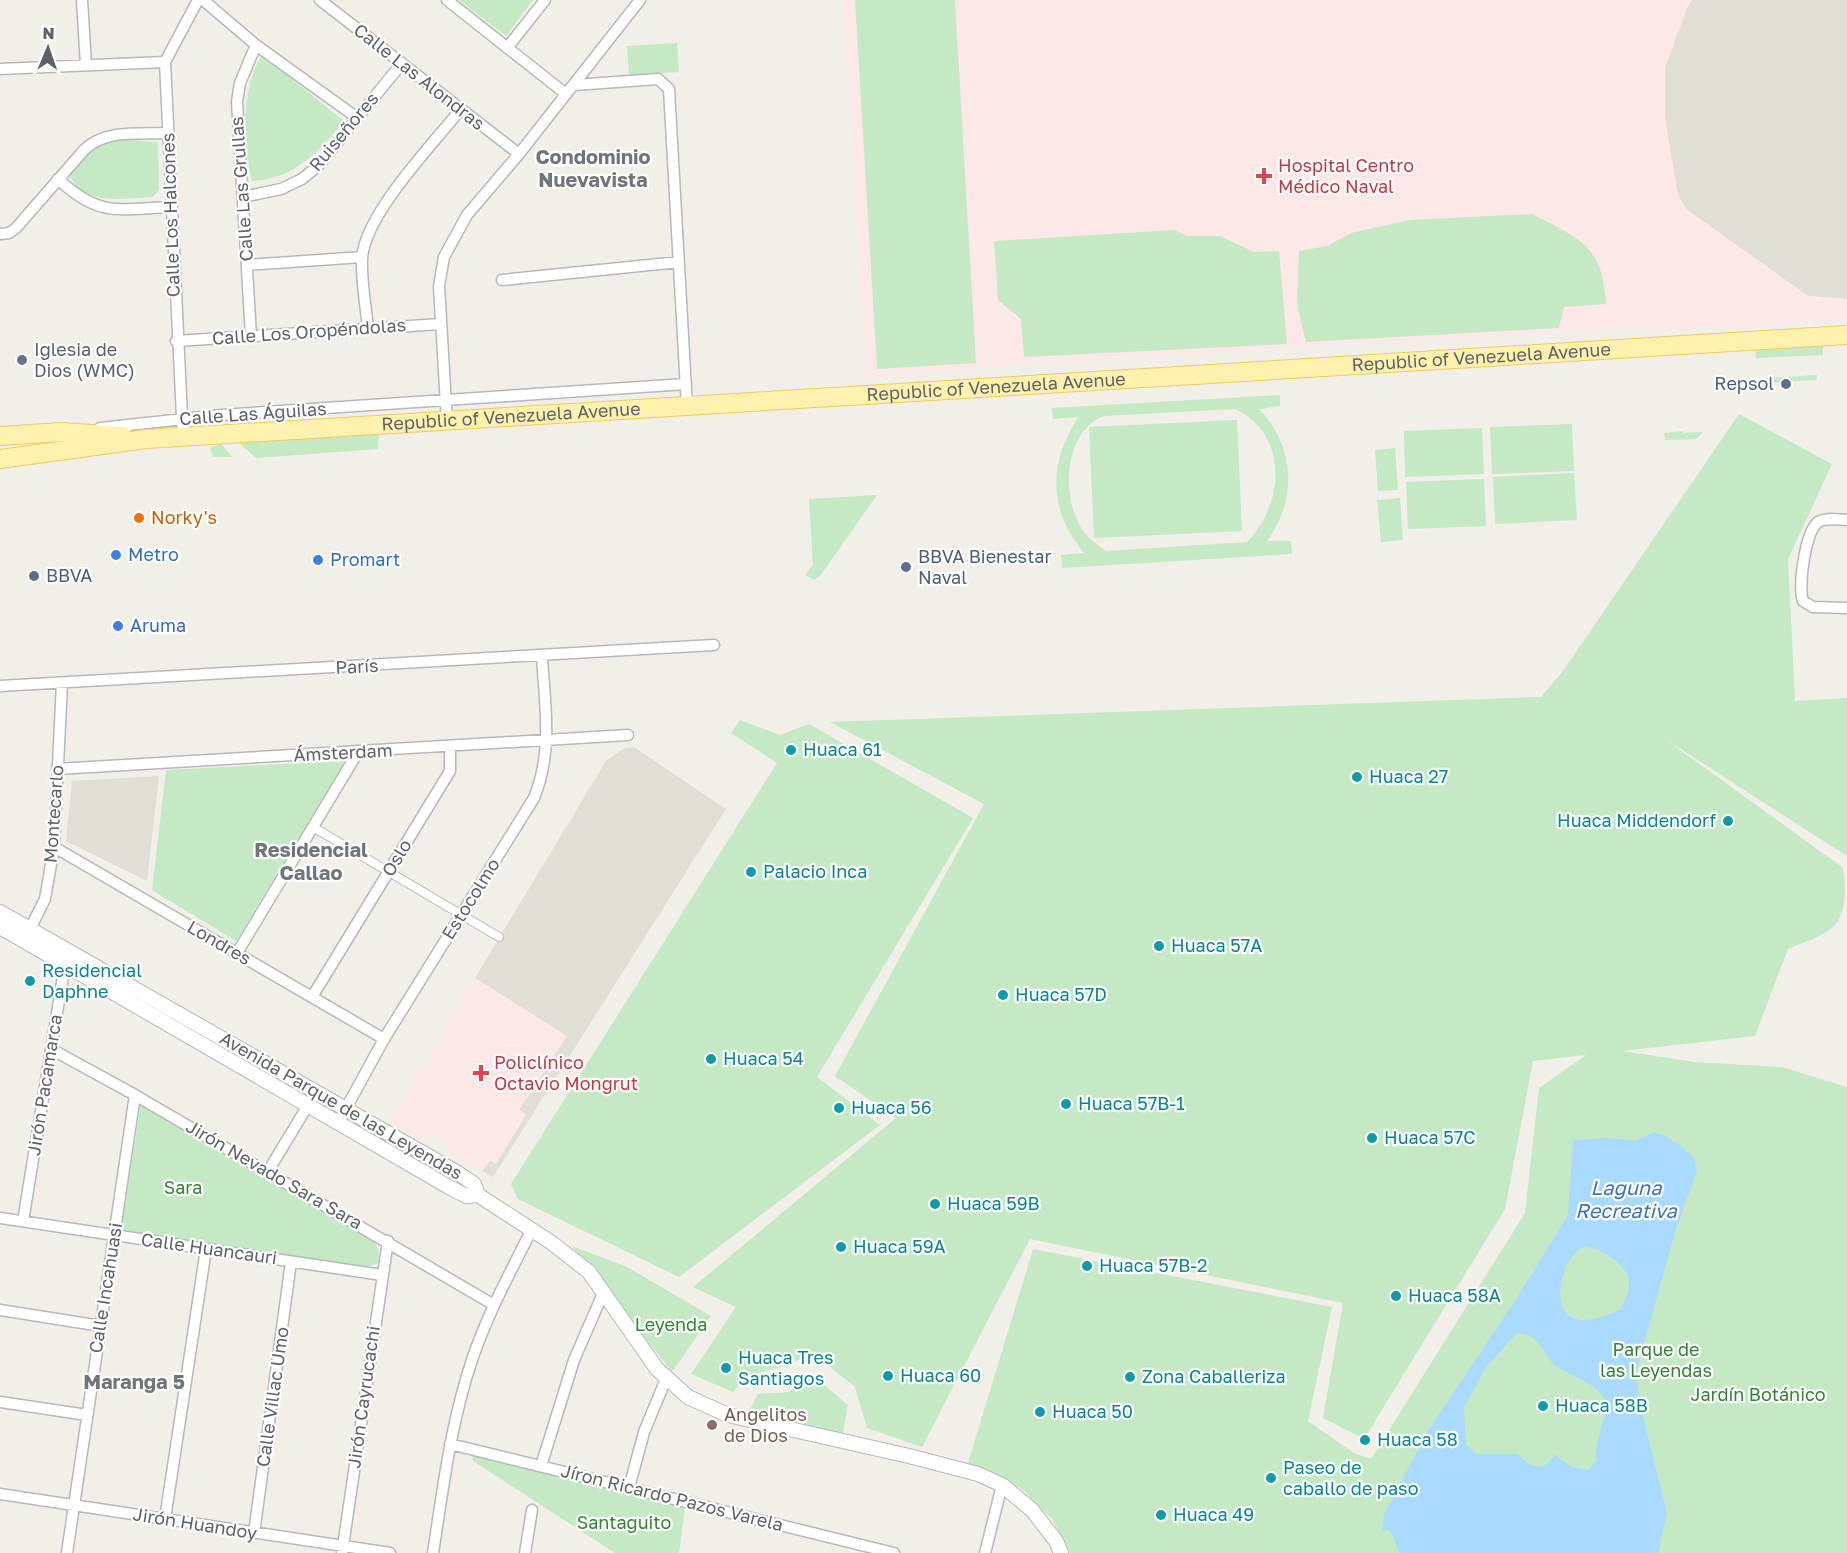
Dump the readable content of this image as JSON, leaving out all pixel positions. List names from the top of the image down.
{
  "streets": {
    "main road": ["Republic of Venezuela Avenue"],
    "street": [
      "Calle Las Alondras",
      "Ruiseñores",
      "Calle Las Grullas",
      "Calle Los Halcones",
      "Calle Los Oropéndolas",
      "Calle Las Águilas",
      "París",
      "Ámsterdam",
      "Montecarlo",
      "Oslo",
      "Estocolmo",
      "Londres",
      "Jirón Pacamarca",
      "Avenida Parque de las Leyendas",
      "Jirón Nevado Sara Sara",
      "Calle Huancauri",
      "Calle Incahuasi",
      "Calle Villac Umo",
      "Jirón Cayrucachi",
      "Jíron Ricardo Pazos Varela",
      "Jirón Huandoy"
    ]
  },
  "crossings": [
    ["Calle Las Alondras", "Ruiseñores"],
    ["Ruiseñores", "Calle Las Grullas"],
    ["Calle Las Grullas", "Calle Los Oropéndolas"],
    ["Calle Los Halcones", "Calle Los Oropéndolas"],
    ["Calle Los Halcones", "Republic of Venezuela Avenue"],
    ["Calle Los Halcones", "Calle Las Águilas"],
    ["Republic of Venezuela Avenue", "Calle Las Águilas"],
    ["París", "Montecarlo"],
    ["París", "Estocolmo"],
    ["Ámsterdam", "Montecarlo"],
    ["Ámsterdam", "Oslo"],
    ["Ámsterdam", "Estocolmo"],
    ["Montecarlo", "Londres"],
    ["Montecarlo", "Avenida Parque de las Leyendas"],
    ["Oslo", "Londres"],
    ["Estocolmo", "Londres"],
    ["Estocolmo", "Avenida Parque de las Leyendas"],
    ["Jirón Pacamarca", "Avenida Parque de las Leyendas"],
    ["Jirón Pacamarca", "Jirón Nevado Sara Sara"],
    ["Jirón Pacamarca", "Calle Huancauri"],
    ["Jirón Nevado Sara Sara", "Calle Incahuasi"],
    ["Jirón Nevado Sara Sara", "Jirón Cayrucachi"],
    ["Calle Huancauri", "Calle Incahuasi"],
    ["Calle Huancauri", "Calle Villac Umo"],
    ["Calle Huancauri", "Jirón Cayrucachi"],
    ["Calle Incahuasi", "Jirón Huandoy"],
    ["Calle Villac Umo", "Jirón Huandoy"],
    ["Jirón Cayrucachi", "Jirón Huandoy"]
  ],
  "districts": ["Condominio Nuevavista", "Residencial Callao", "Maranga 5"],
  "water": ["Laguna Recreativa"],
  "parks": [
    "Sara",
    "Leyenda",
    "Parque de las Leyendas",
    "Jardín Botánico",
    "Santaguito"
  ],
  "places": {
    "health": ["Hospital Centro Médico Naval", "Policlínico Octavio Mongrut"],
    "other": [
      "Iglesia de Dios (WMC)",
      "Repsol",
      "Norky's",
      "Metro",
      "Promart",
      "BBVA Bienestar Naval",
      "BBVA",
      "Aruma",
      "Huaca 61",
      "Huaca 27",
      "Huaca Middendorf",
      "Palacio Inca",
      "Huaca 57A",
      "Residencial Daphne",
      "Huaca 57D",
      "Huaca 54",
      "Huaca 57B-1",
      "Huaca 56",
      "Huaca 57C",
      "Huaca 59B",
      "Huaca 59A",
      "Huaca 57B-2",
      "Huaca 58A",
      "Huaca Tres Santiagos",
      "Huaca 60",
      "Zona Caballeriza",
      "Huaca 58B",
      "Huaca 50",
      "Angelitos de Dios",
      "Huaca 58",
      "Paseo de caballo de paso",
      "Huaca 49"
    ]
  },
  "north": "top"
}
